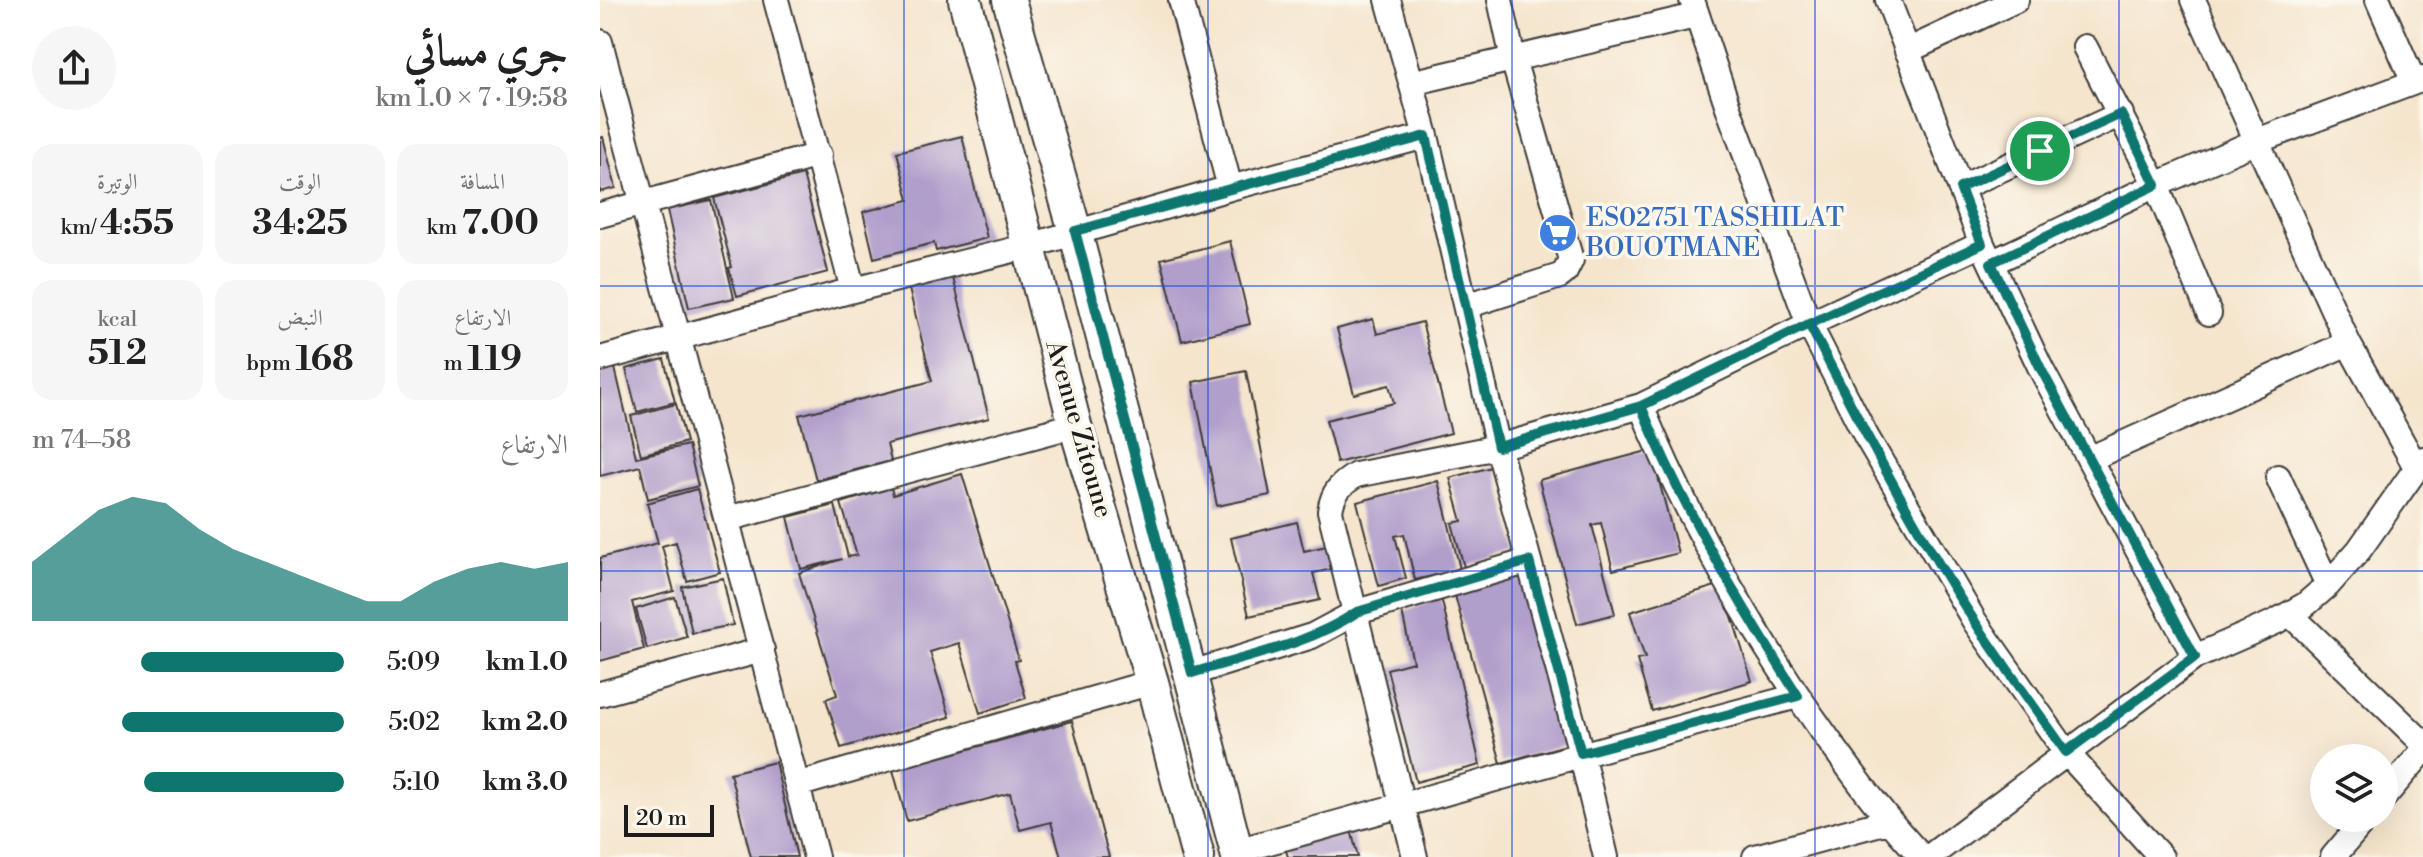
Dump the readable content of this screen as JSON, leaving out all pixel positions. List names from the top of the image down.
{
  "streets": {
    "main road": ["Avenue Zitoune"]
  },
  "places": {
    "supermarket": ["ES02751 TASSHILAT BOUOTMANE"]
  },
  "scale_bar": "20 m",
  "page": {
    "heading": ["جري مسائي", "19:58 · 7 × 1.0 km"],
    "stats": [
      ["المسافة", "7.00 km"],
      ["الوقت", "34:25"],
      ["الوتيرة", "4:55 /km"],
      ["الارتفاع", "119 m"],
      ["النبض", "168 bpm"],
      ["kcal", "512"]
    ],
    "chart": ["الارتفاع", "58–74 m"],
    "list": [
      {
        "name": "1.0 km",
        "note": "5:09"
      },
      {
        "name": "2.0 km",
        "note": "5:02"
      },
      {
        "name": "3.0 km",
        "note": "5:10"
      }
    ],
    "scale": "20 m"
  }
}
